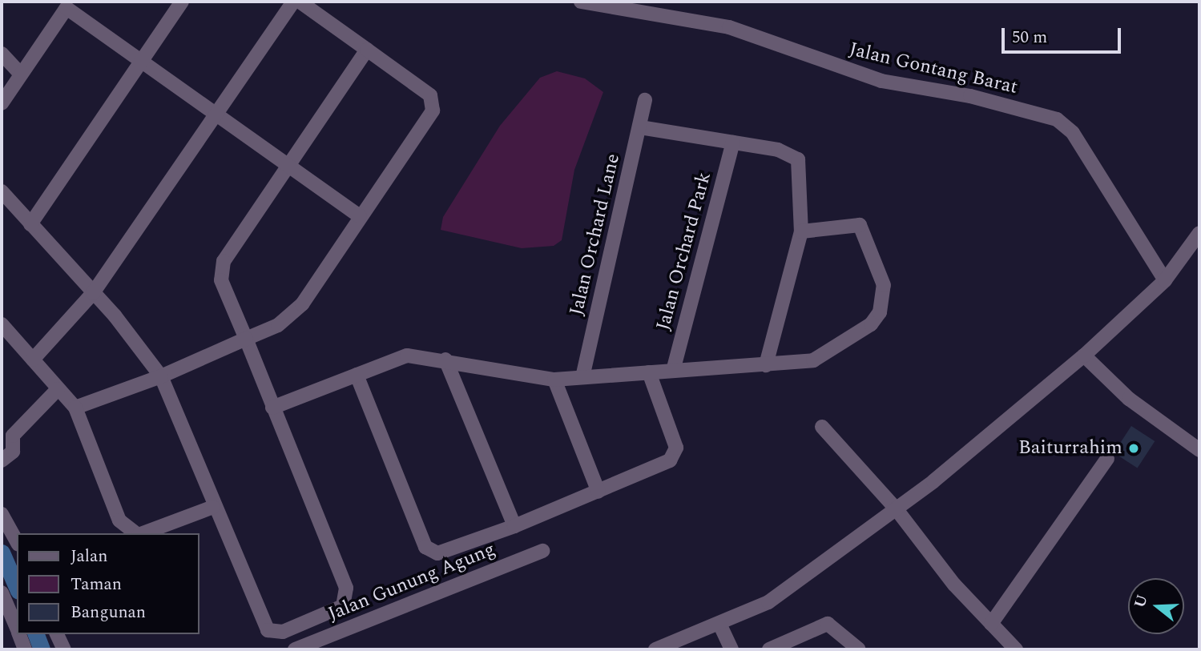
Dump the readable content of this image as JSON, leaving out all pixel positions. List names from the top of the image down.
{
  "streets": {
    "street": [
      "Jalan Gontang Barat",
      "Jalan Orchard Lane",
      "Jalan Orchard Park",
      "Jalan Gunung Agung"
    ]
  },
  "places": ["Baiturrahim"],
  "legend": ["Jalan", "Taman", "Bangunan"],
  "scale_bar": "50 m",
  "north": "left"
}
